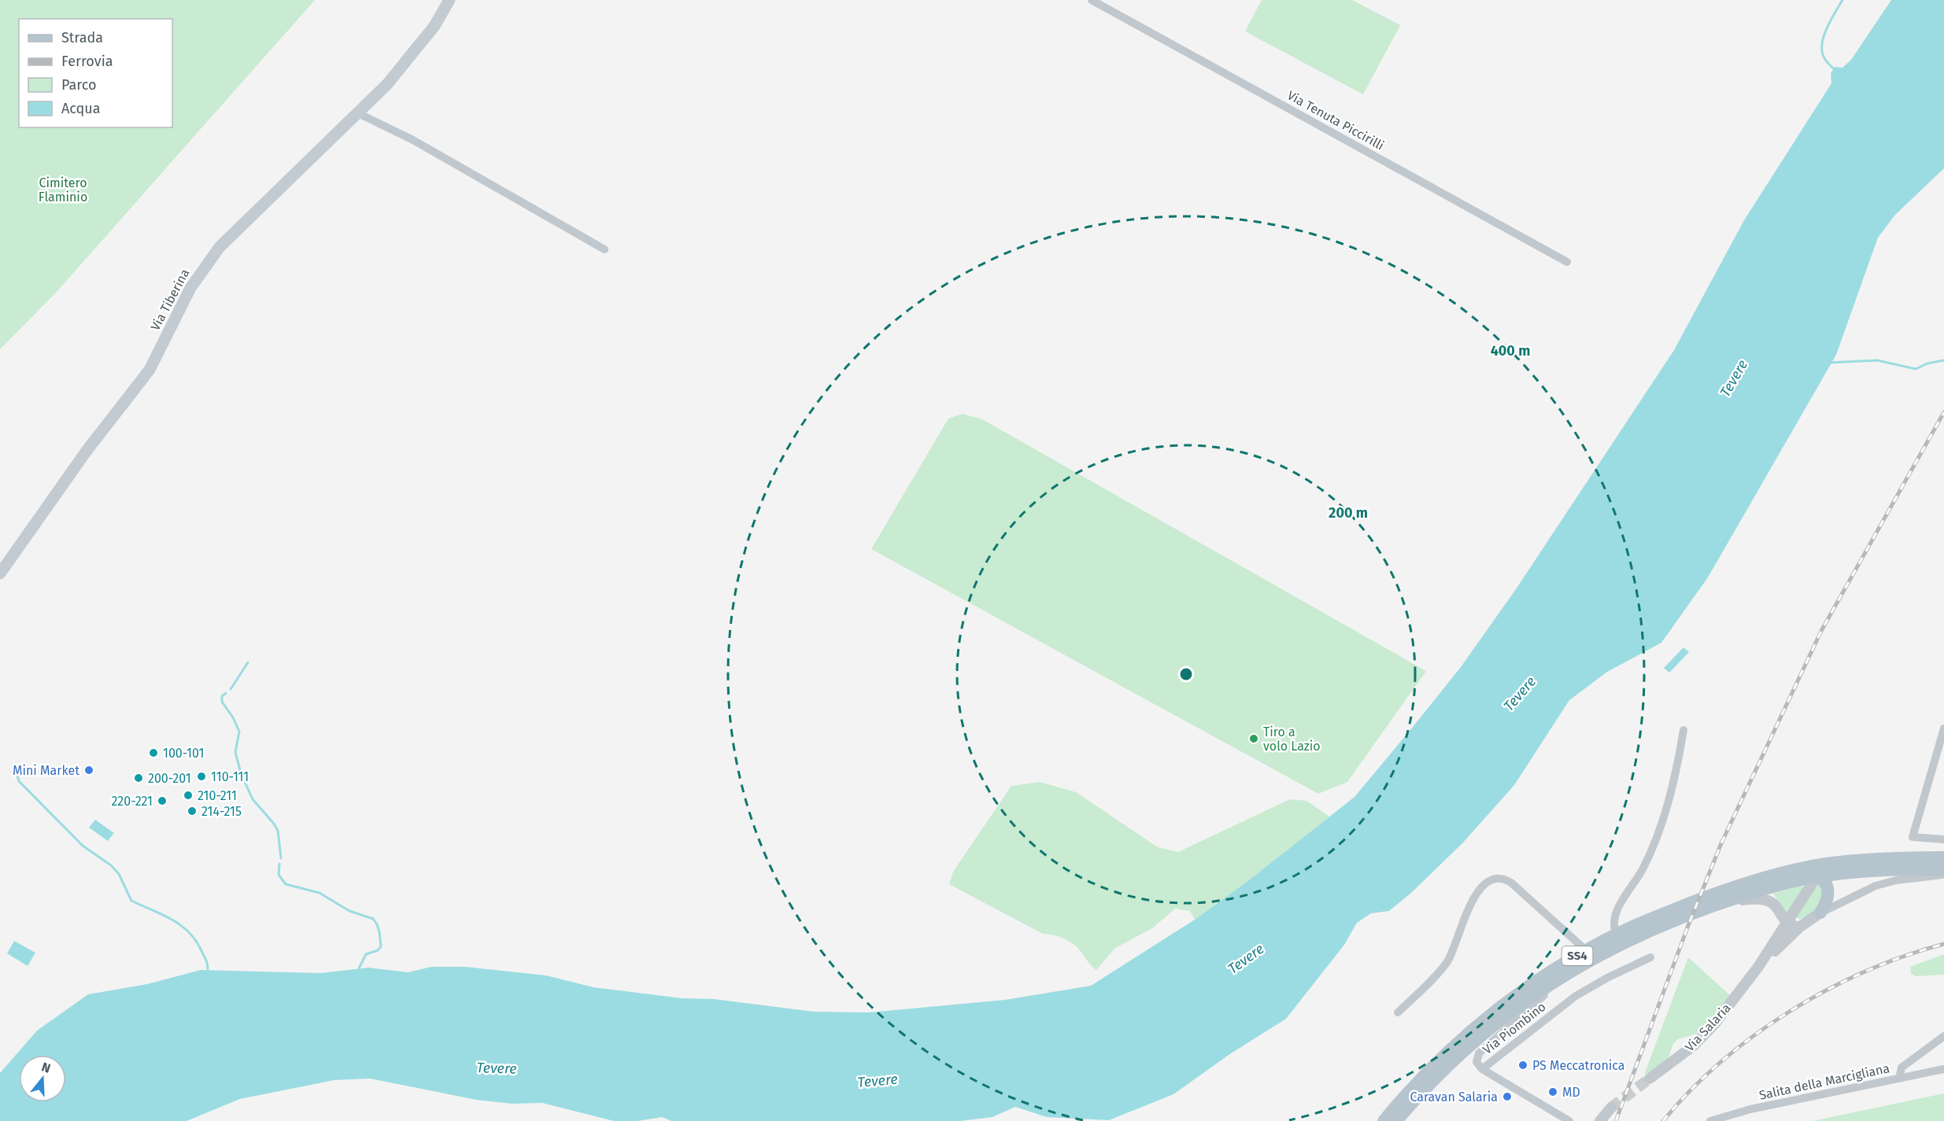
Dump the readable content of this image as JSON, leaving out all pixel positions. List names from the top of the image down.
{
  "streets": {
    "main road": ["Via Tiberina", "SS4"],
    "street": [
      "Via Tenuta Piccirilli",
      "Via Salaria",
      "Via Piombino",
      "Salita della Marcigliana"
    ]
  },
  "water": ["Tevere"],
  "parks": ["Cimitero Flaminio"],
  "places": [
    "Tiro a volo Lazio",
    "100-101",
    "Mini Market",
    "110-111",
    "200-201",
    "210-211",
    "220-221",
    "214-215",
    "PS Meccatronica",
    "MD",
    "Caravan Salaria"
  ],
  "legend": [
    "Strada",
    "Ferrovia",
    "Parco",
    "Acqua"
  ],
  "north": "top",
  "rings": ["400 m", "200 m"]
}
